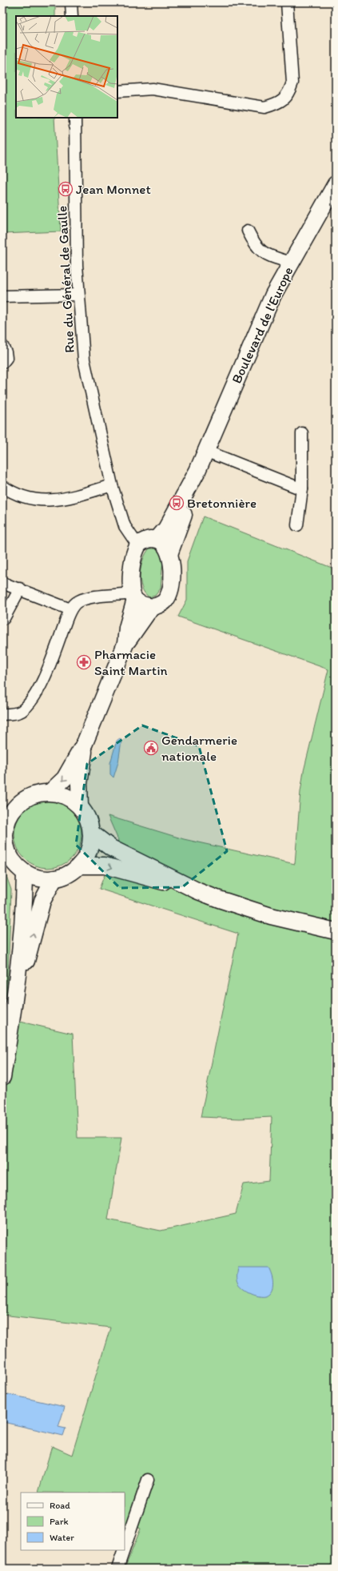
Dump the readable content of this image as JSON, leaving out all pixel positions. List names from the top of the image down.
{
  "streets": {
    "main road": ["Boulevard de l'Europe"],
    "street": ["Rue du Général de Gaulle"]
  },
  "crossings": [
    ["Rue du Général de Gaulle", "Boulevard de l'Europe"]
  ],
  "places": {
    "bus stop": ["Jean Monnet", "Bretonnière"],
    "pharmacy": ["Pharmacie Saint Martin"],
    "public building": ["Gendarmerie nationale"]
  },
  "legend": ["Road", "Park", "Water"]
}
